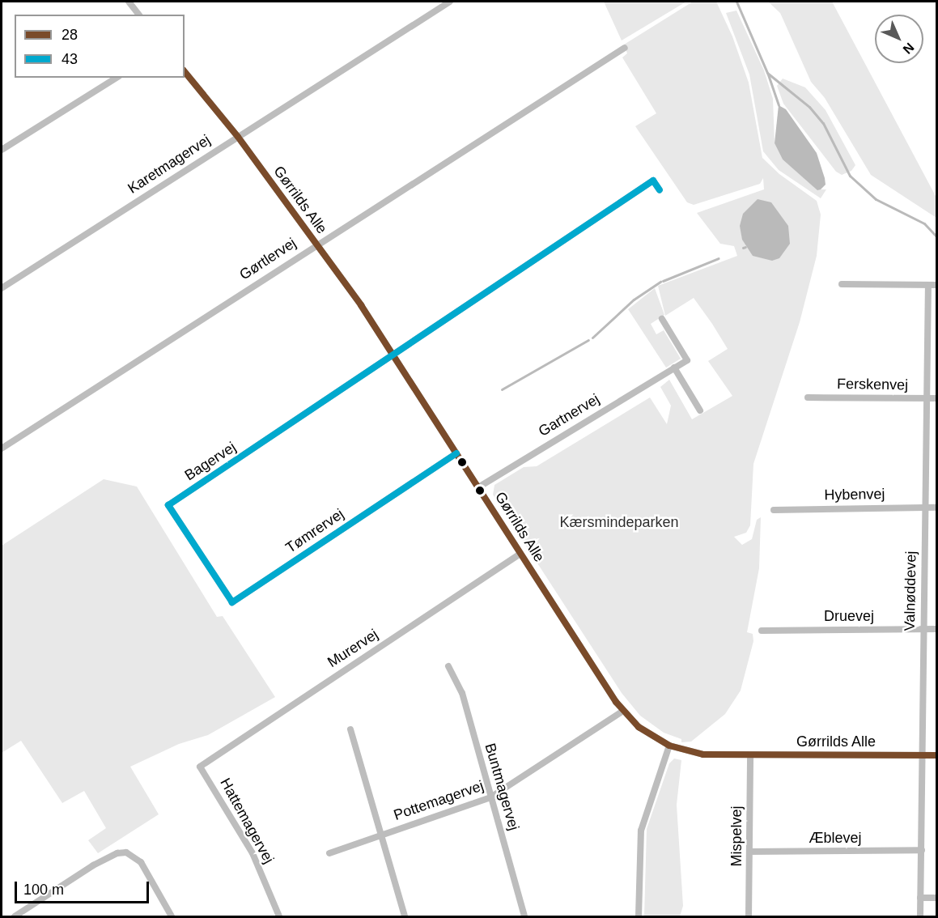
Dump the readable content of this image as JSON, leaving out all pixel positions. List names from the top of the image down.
{
  "streets": {
    "street": [
      "Karetmagervej",
      "Gørrilds Alle",
      "Gørtlervej",
      "Ferskenvej",
      "Gartnervej",
      "Bagervej",
      "Hybenvej",
      "Tømrervej",
      "Valnøddevej",
      "Druevej",
      "Murervej",
      "Buntmagervej",
      "Pottemagervej",
      "Hattemagervej",
      "Mispelvej",
      "Æblevej"
    ]
  },
  "crossings": [
    ["Karetmagervej", "Gørrilds Alle"],
    ["Gørrilds Alle", "Gørtlervej"],
    ["Gørrilds Alle", "Gartnervej"],
    ["Gørrilds Alle", "Bagervej"],
    ["Gørrilds Alle", "Tømrervej"],
    ["Gørrilds Alle", "Valnøddevej"],
    ["Gørrilds Alle", "Murervej"],
    ["Gørrilds Alle", "Pottemagervej"],
    ["Gørrilds Alle", "Mispelvej"],
    ["Ferskenvej", "Valnøddevej"],
    ["Bagervej", "Tømrervej"],
    ["Hybenvej", "Valnøddevej"],
    ["Valnøddevej", "Druevej"],
    ["Valnøddevej", "Æblevej"],
    ["Murervej", "Hattemagervej"],
    ["Buntmagervej", "Pottemagervej"],
    ["Mispelvej", "Æblevej"]
  ],
  "parks": ["Kærsmindeparken"],
  "lines": ["transit line 28", "transit line 43"],
  "legend": ["28", "43"],
  "scale_bar": "100 m",
  "north": "bottom right"
}
